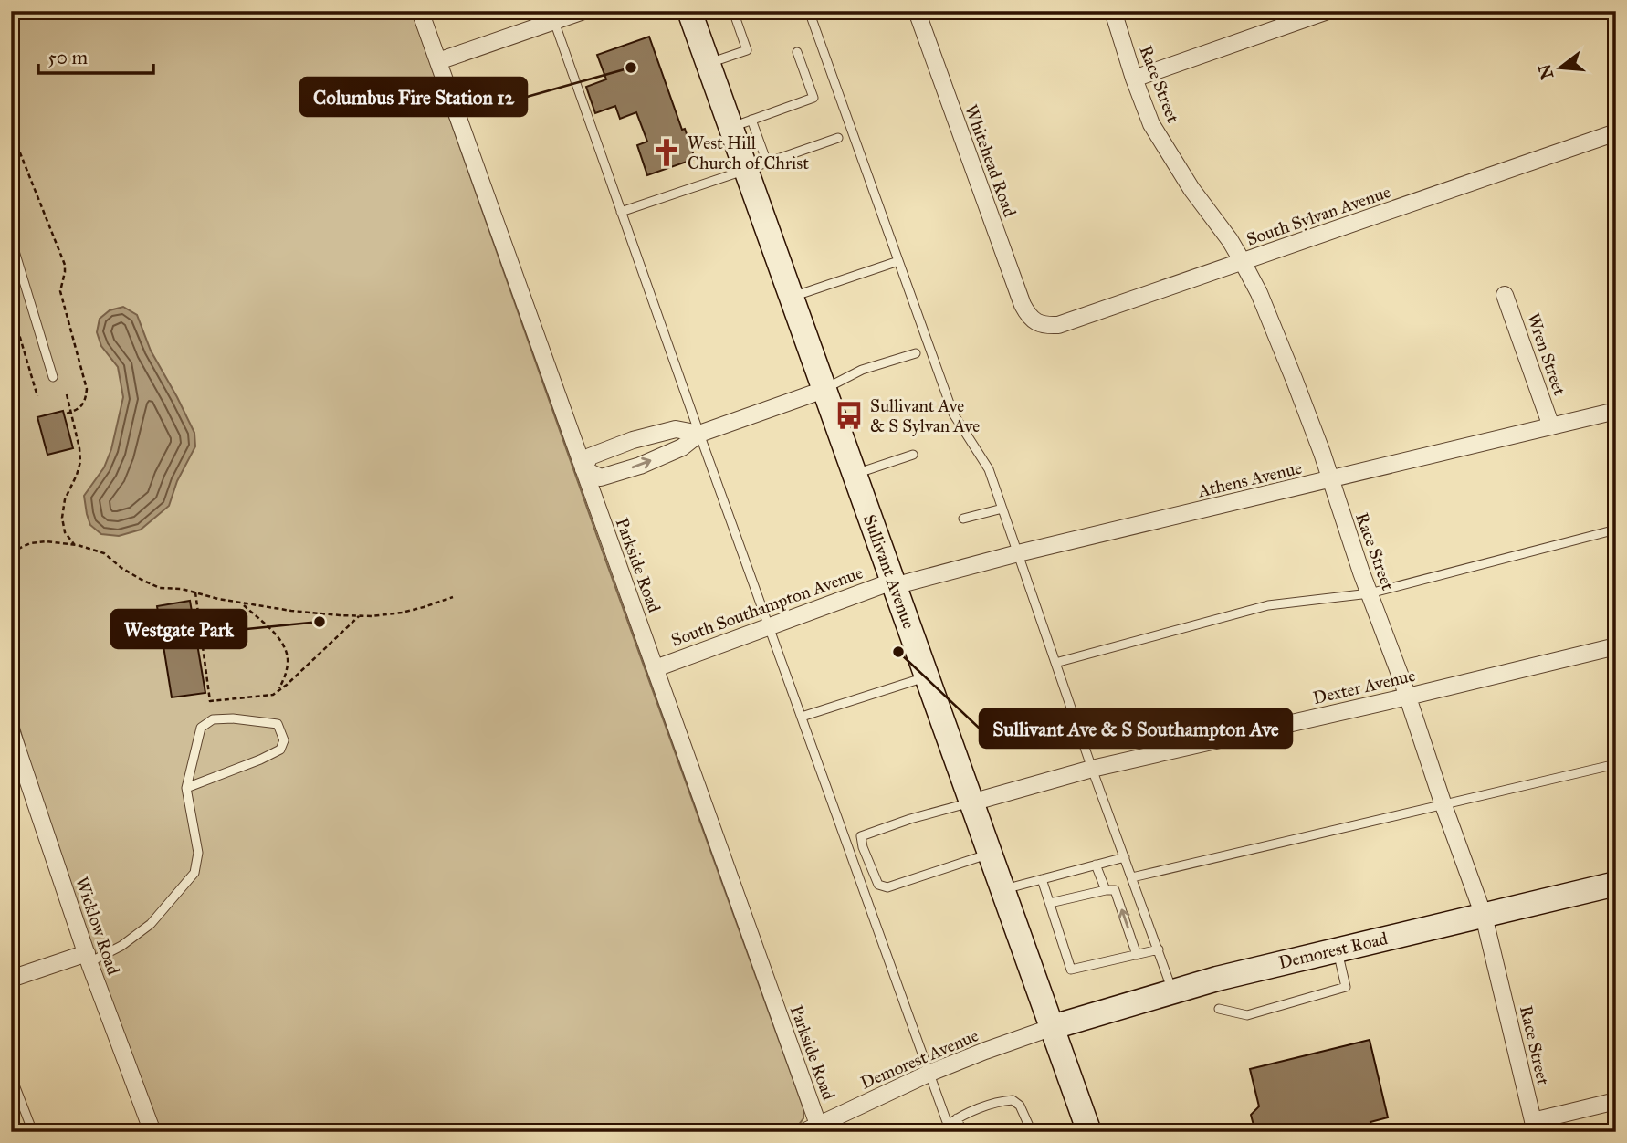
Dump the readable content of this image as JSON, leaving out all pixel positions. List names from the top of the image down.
{
  "streets": {
    "main road": ["Sullivant Avenue", "Demorest Road"],
    "street": [
      "Race Street",
      "Whitehead Road",
      "South Sylvan Avenue",
      "Wren Street",
      "Athens Avenue",
      "Parkside Road",
      "South Southampton Avenue",
      "Dexter Avenue",
      "Wicklow Road",
      "Demorest Avenue"
    ]
  },
  "crossings": [
    ["Race Street", "South Sylvan Avenue"],
    ["Race Street", "Athens Avenue"],
    ["Race Street", "Dexter Avenue"],
    ["Race Street", "Demorest Road"],
    ["Whitehead Road", "South Sylvan Avenue"],
    ["Wren Street", "Athens Avenue"],
    ["Athens Avenue", "Sullivant Avenue"],
    ["Athens Avenue", "South Southampton Avenue"],
    ["Parkside Road", "South Southampton Avenue"],
    ["Parkside Road", "Demorest Avenue"],
    ["Sullivant Avenue", "South Southampton Avenue"],
    ["Sullivant Avenue", "Dexter Avenue"],
    ["Sullivant Avenue", "Demorest Road"],
    ["Sullivant Avenue", "Demorest Avenue"],
    ["Demorest Road", "Demorest Avenue"]
  ],
  "places": {
    "other": ["Columbus Fire Station 12", "Westgate Park", "Sullivant Ave & S Southampton Ave"],
    "church": ["West Hill Church of Christ"],
    "bus stop": ["Sullivant Ave & S Sylvan Ave"]
  },
  "scale_bar": "50 m",
  "north": "left"
}
